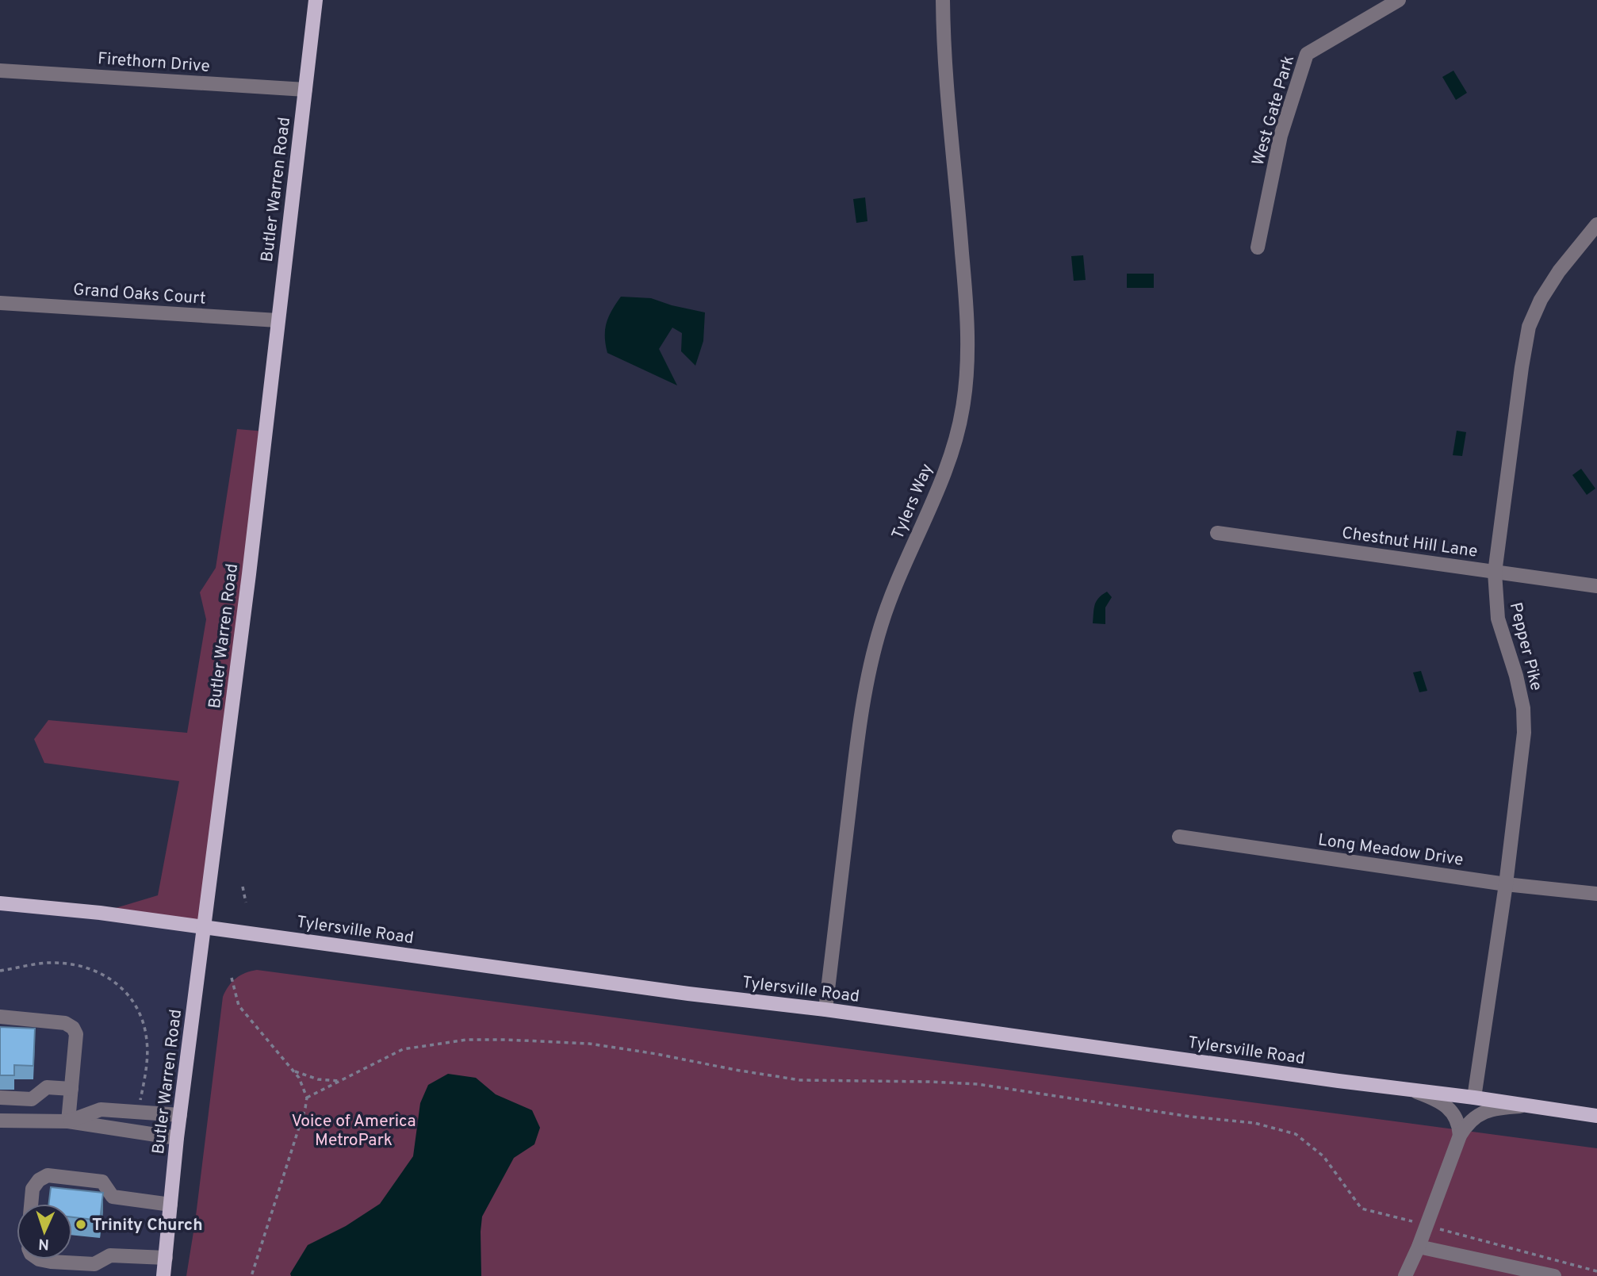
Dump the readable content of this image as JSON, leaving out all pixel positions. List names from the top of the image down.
{
  "streets": {
    "main road": ["Butler Warren Road", "Tylersville Road"],
    "street": [
      "Firethorn Drive",
      "West Gate Park",
      "Grand Oaks Court",
      "Tylers Way",
      "Chestnut Hill Lane",
      "Pepper Pike",
      "Long Meadow Drive"
    ]
  },
  "crossings": [
    ["Firethorn Drive", "Butler Warren Road"],
    ["Butler Warren Road", "Grand Oaks Court"],
    ["Butler Warren Road", "Tylersville Road"],
    ["Tylers Way", "Tylersville Road"],
    ["Chestnut Hill Lane", "Pepper Pike"],
    ["Pepper Pike", "Long Meadow Drive"],
    ["Pepper Pike", "Tylersville Road"]
  ],
  "parks": ["Voice of America MetroPark"],
  "places": ["Trinity Church"],
  "north": "bottom"
}
